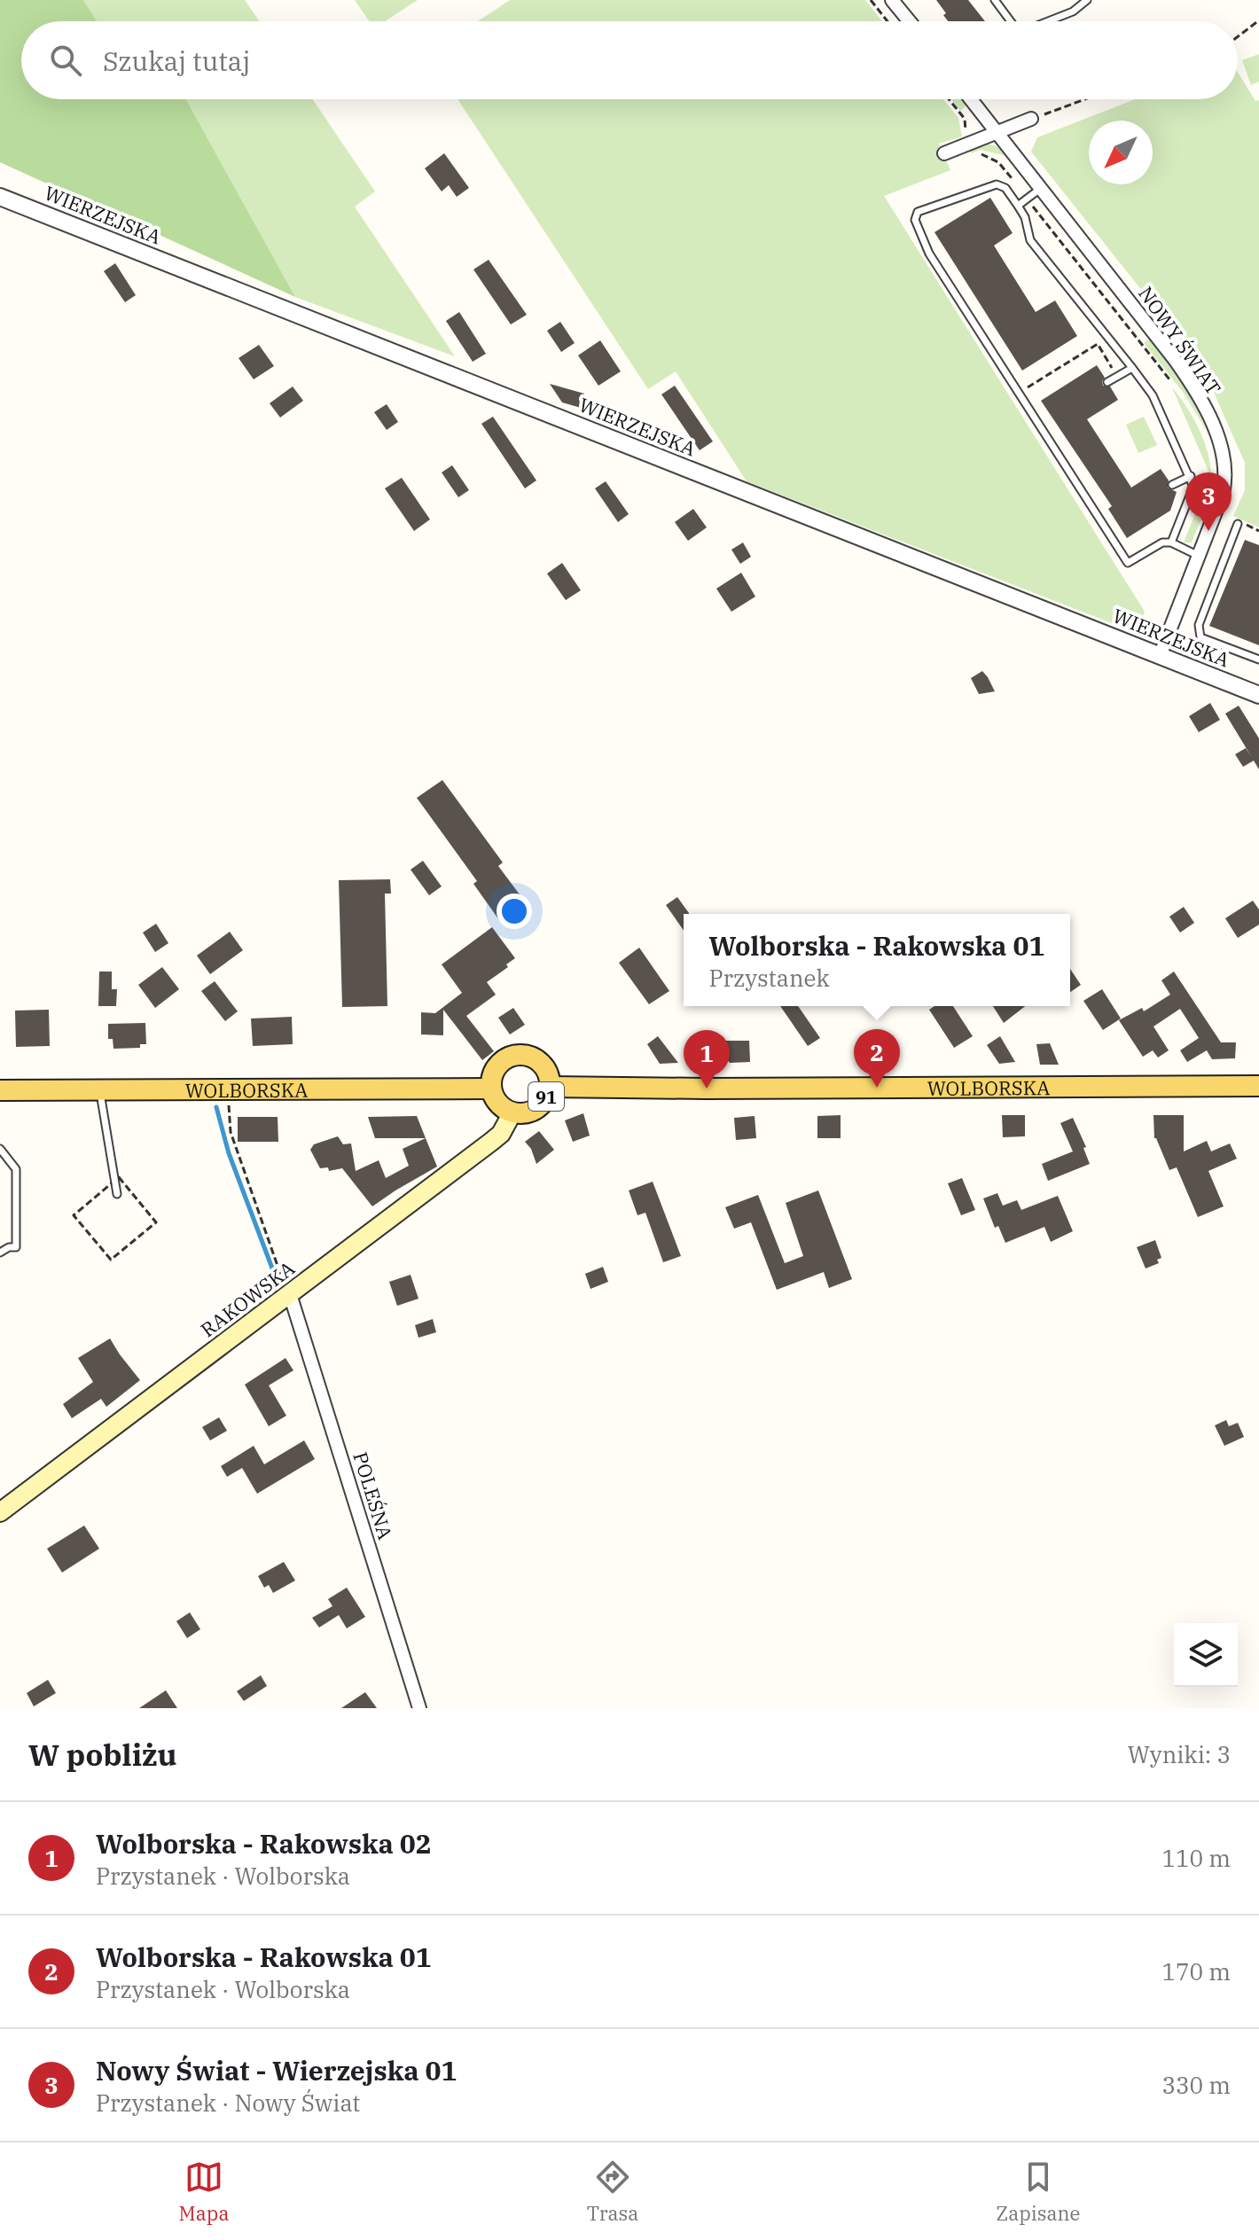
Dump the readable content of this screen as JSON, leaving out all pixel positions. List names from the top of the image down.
{
  "streets": {
    "main road": ["WOLBORSKA", "91", "RAKOWSKA"],
    "street": ["WIERZEJSKA", "NOWY ŚWIAT", "POLEŚNA"]
  },
  "crossings": [
    ["WIERZEJSKA", "NOWY ŚWIAT"],
    ["WOLBORSKA", "91"],
    ["WOLBORSKA", "RAKOWSKA"],
    ["91", "RAKOWSKA"],
    ["RAKOWSKA", "POLEŚNA"]
  ],
  "north": "bottom left",
  "page": {
    "search": "Szukaj tutaj",
    "pins": ["3", "2", "1"],
    "popup": ["Wolborska - Rakowska 01", "Przystanek"],
    "heading": ["W pobliżu", "Wyniki: 3"],
    "list": [
      {
        "mark": "1",
        "name": "Wolborska - Rakowska 02",
        "note": "Przystanek · Wolborska",
        "value": "110 m"
      },
      {
        "mark": "2",
        "name": "Wolborska - Rakowska 01",
        "note": "Przystanek · Wolborska",
        "value": "170 m"
      },
      {
        "mark": "3",
        "name": "Nowy Świat - Wierzejska 01",
        "note": "Przystanek · Nowy Świat",
        "value": "330 m"
      }
    ],
    "nav": ["Mapa", "Trasa", "Zapisane"]
  }
}
